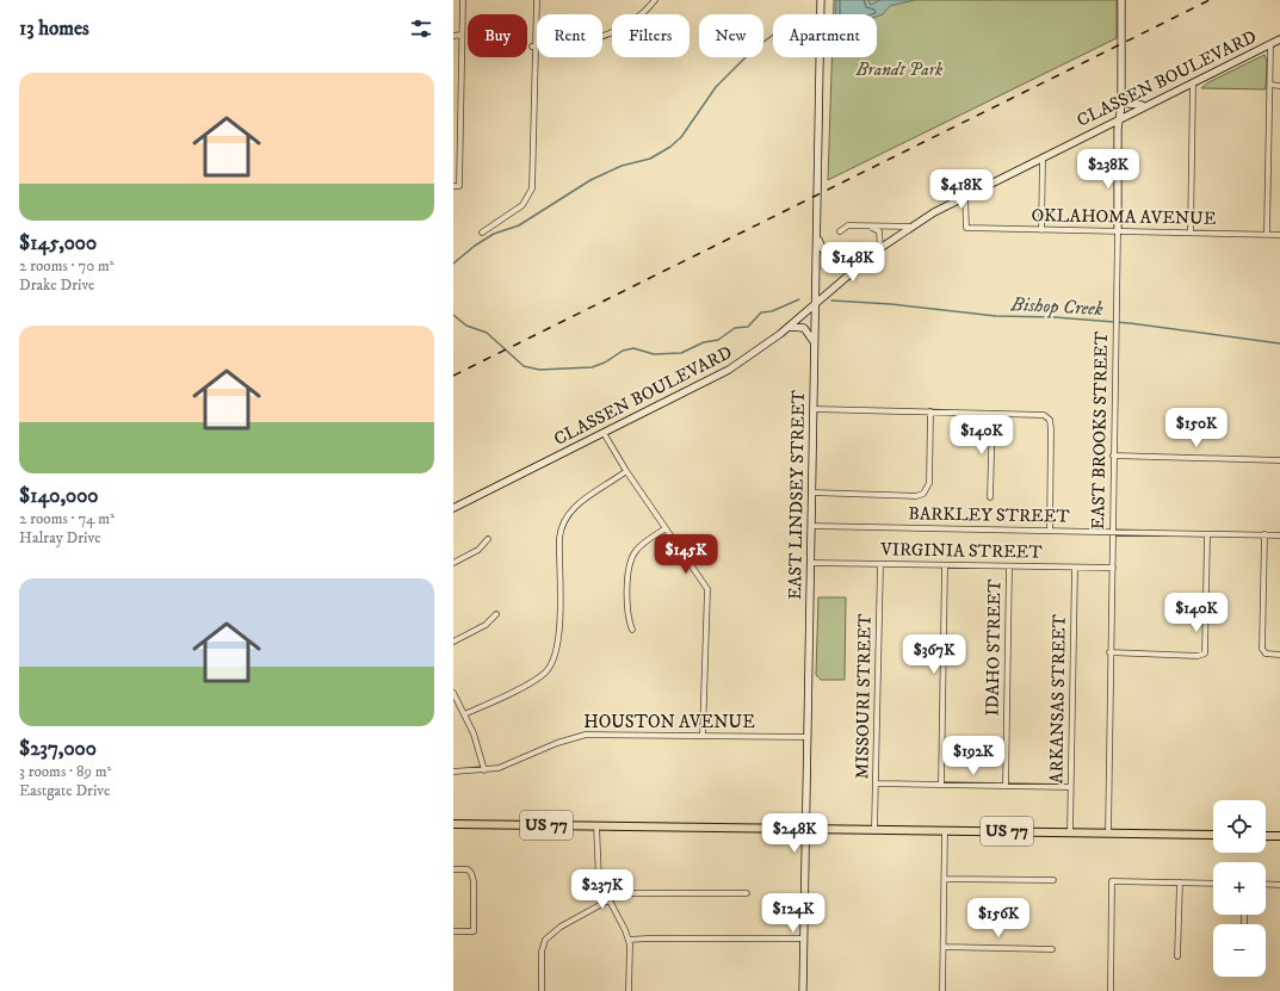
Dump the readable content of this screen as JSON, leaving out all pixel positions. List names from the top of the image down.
{
  "streets": {
    "main road": ["US 77"],
    "street": [
      "CLASSEN BOULEVARD",
      "OKLAHOMA AVENUE",
      "EAST BROOKS STREET",
      "EAST LINDSEY STREET",
      "BARKLEY STREET",
      "VIRGINIA STREET",
      "IDAHO STREET",
      "MISSOURI STREET",
      "ARKANSAS STREET",
      "HOUSTON AVENUE"
    ]
  },
  "crossings": [
    ["CLASSEN BOULEVARD", "OKLAHOMA AVENUE"],
    ["CLASSEN BOULEVARD", "EAST BROOKS STREET"],
    ["CLASSEN BOULEVARD", "EAST LINDSEY STREET"],
    ["OKLAHOMA AVENUE", "EAST BROOKS STREET"],
    ["EAST BROOKS STREET", "BARKLEY STREET"],
    ["EAST BROOKS STREET", "VIRGINIA STREET"],
    ["EAST BROOKS STREET", "US 77"],
    ["EAST LINDSEY STREET", "BARKLEY STREET"],
    ["EAST LINDSEY STREET", "VIRGINIA STREET"],
    ["EAST LINDSEY STREET", "HOUSTON AVENUE"],
    ["EAST LINDSEY STREET", "US 77"],
    ["VIRGINIA STREET", "IDAHO STREET"],
    ["VIRGINIA STREET", "MISSOURI STREET"],
    ["VIRGINIA STREET", "ARKANSAS STREET"],
    ["MISSOURI STREET", "US 77"],
    ["ARKANSAS STREET", "US 77"]
  ],
  "water": ["Bishop Creek"],
  "parks": ["Brandt Park"],
  "page": {
    "heading": "13 homes",
    "chip": [
      "Buy",
      "Rent",
      "Filters",
      "New",
      "Apartment"
    ],
    "list": [
      {
        "name": "$145,000",
        "note": "2 rooms · 70 m² · Drake Drive"
      },
      {
        "name": "$140,000",
        "note": "2 rooms · 74 m² · Halray Drive"
      },
      {
        "name": "$237,000",
        "note": "3 rooms · 89 m² · Eastgate Drive"
      }
    ],
    "price": [
      "$238K",
      "$418K",
      "$148K",
      "$150K",
      "$140K",
      "$145K",
      "$140K",
      "$367K",
      "$192K",
      "$248K",
      "$237K",
      "$124K",
      "$156K"
    ],
    "map_buttons": ["+", "−"]
  }
}
